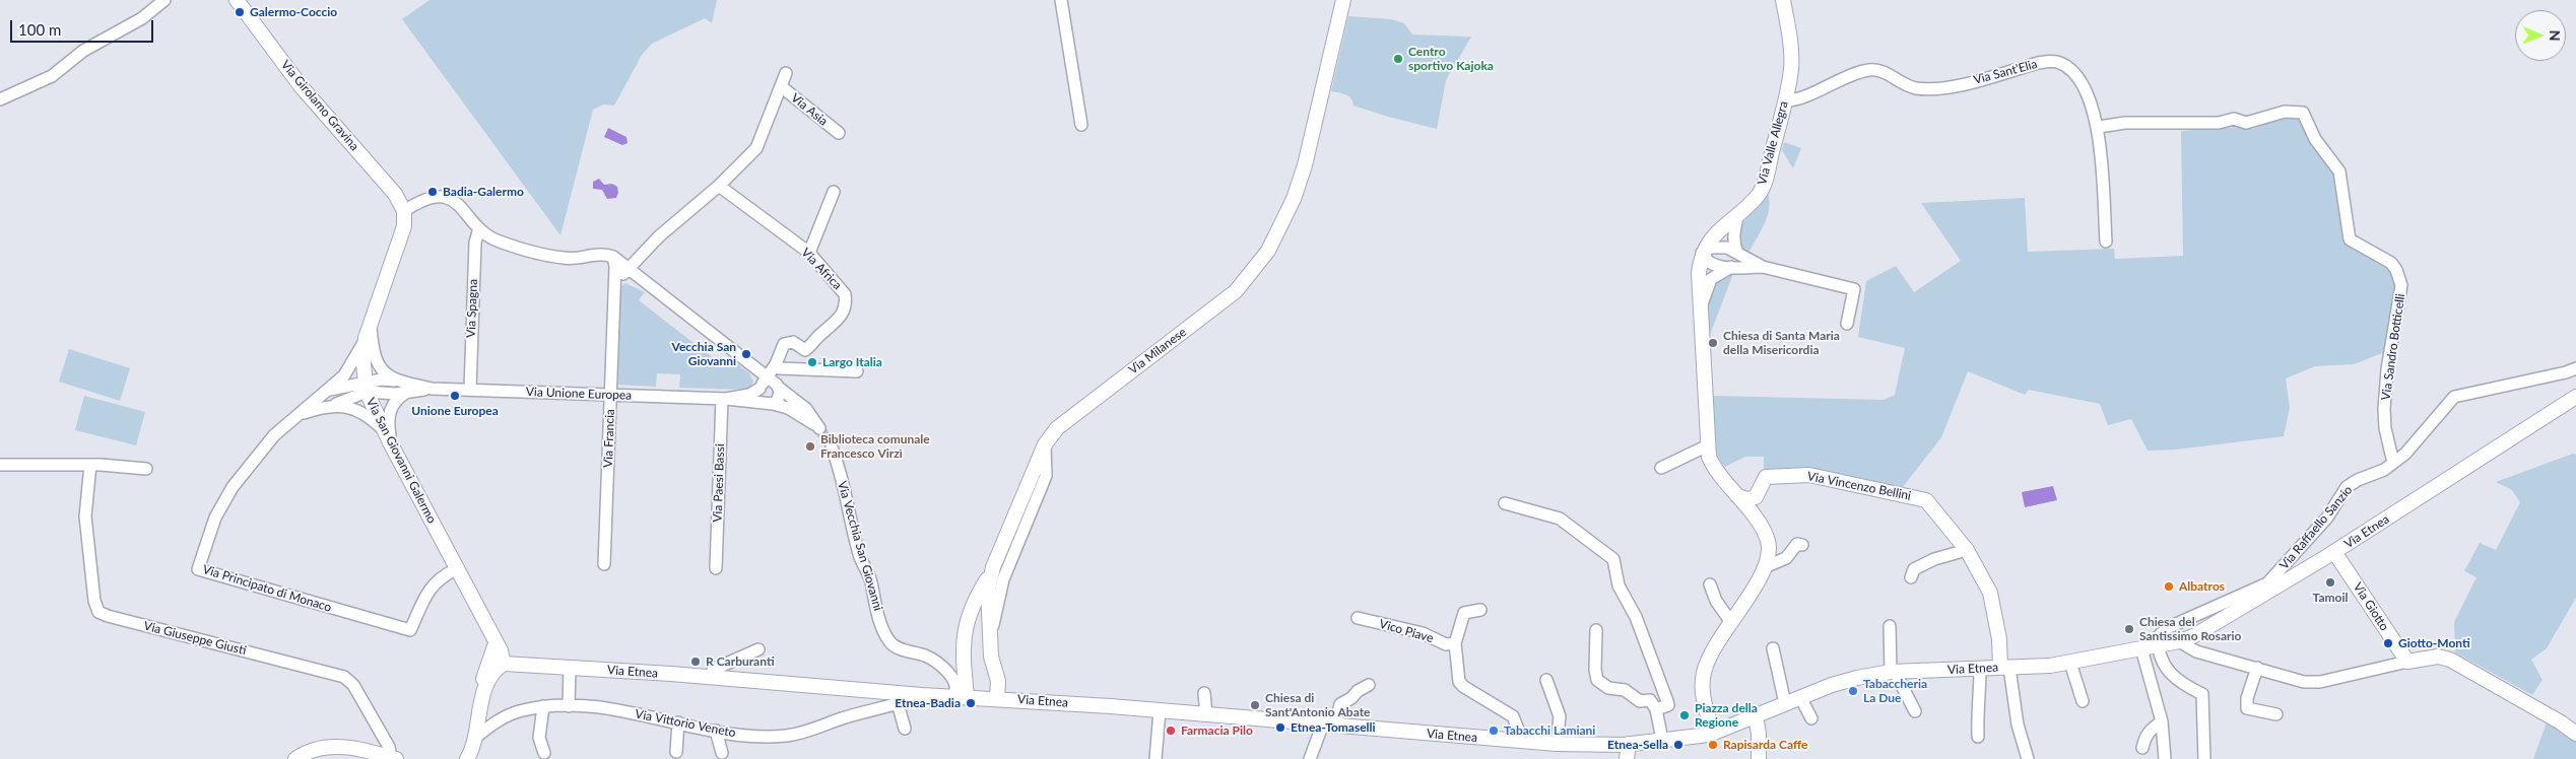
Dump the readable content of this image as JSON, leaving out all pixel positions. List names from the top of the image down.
{
  "streets": {
    "main road": [
      "Via Girolamo Gravina",
      "Via Valle Allegra",
      "Via Milanese",
      "Via San Giovanni Galermo",
      "Via Vincenzo Bellini",
      "Via Etnea",
      "Via Giotto"
    ],
    "street": [
      "Via Sant'Elia",
      "Via Asia",
      "Via Africa",
      "Via Spagna",
      "Via Sandro Botticelli",
      "Via Unione Europea",
      "Via Francia",
      "Via Paesi Bassi",
      "Via Raffaello Sanzio",
      "Via Vecchia San Giovanni",
      "Via Principato di Monaco",
      "Vico Piave",
      "Via Giuseppe Giusti",
      "Via Vittorio Veneto"
    ]
  },
  "crossings": [
    ["Via Sant'Elia", "Via Valle Allegra"],
    ["Via Sant'Elia", "Via Sandro Botticelli"],
    ["Via Girolamo Gravina", "Via San Giovanni Galermo"],
    ["Via Spagna", "Via Unione Europea"],
    ["Via Sandro Botticelli", "Via Raffaello Sanzio"],
    ["Via Milanese", "Via Etnea"],
    ["Via Unione Europea", "Via Francia"],
    ["Via Unione Europea", "Via Paesi Bassi"],
    ["Via San Giovanni Galermo", "Via Etnea"],
    ["Via San Giovanni Galermo", "Via Principato di Monaco"],
    ["Via Vincenzo Bellini", "Via Etnea"],
    ["Via Raffaello Sanzio", "Via Etnea"],
    ["Via Etnea", "Via Vecchia San Giovanni"],
    ["Via Etnea", "Via Giotto"],
    ["Via Etnea", "Via Vittorio Veneto"]
  ],
  "places": [
    "Galermo-Coccio",
    "Centro sportivo Kajoka",
    "Badia-Galermo",
    "Chiesa di Santa Maria della Misericordia",
    "Vecchia San Giovanni",
    "Largo Italia",
    "Unione Europea",
    "Biblioteca comunale Francesco Virzì",
    "Tamoil",
    "Albatros",
    "Chiesa del Santissimo Rosario",
    "Giotto-Monti",
    "R Carburanti",
    "Tabaccheria La Due",
    "Etnea-Badia",
    "Chiesa di Sant'Antonio Abate",
    "Piazza della Regione",
    "Etnea-Tomaselli",
    "Farmacia Pilo",
    "Tabacchi Lamiani",
    "Etnea-Sella",
    "Rapisarda Caffe"
  ],
  "scale_bar": "100 m",
  "north": "right"
}
